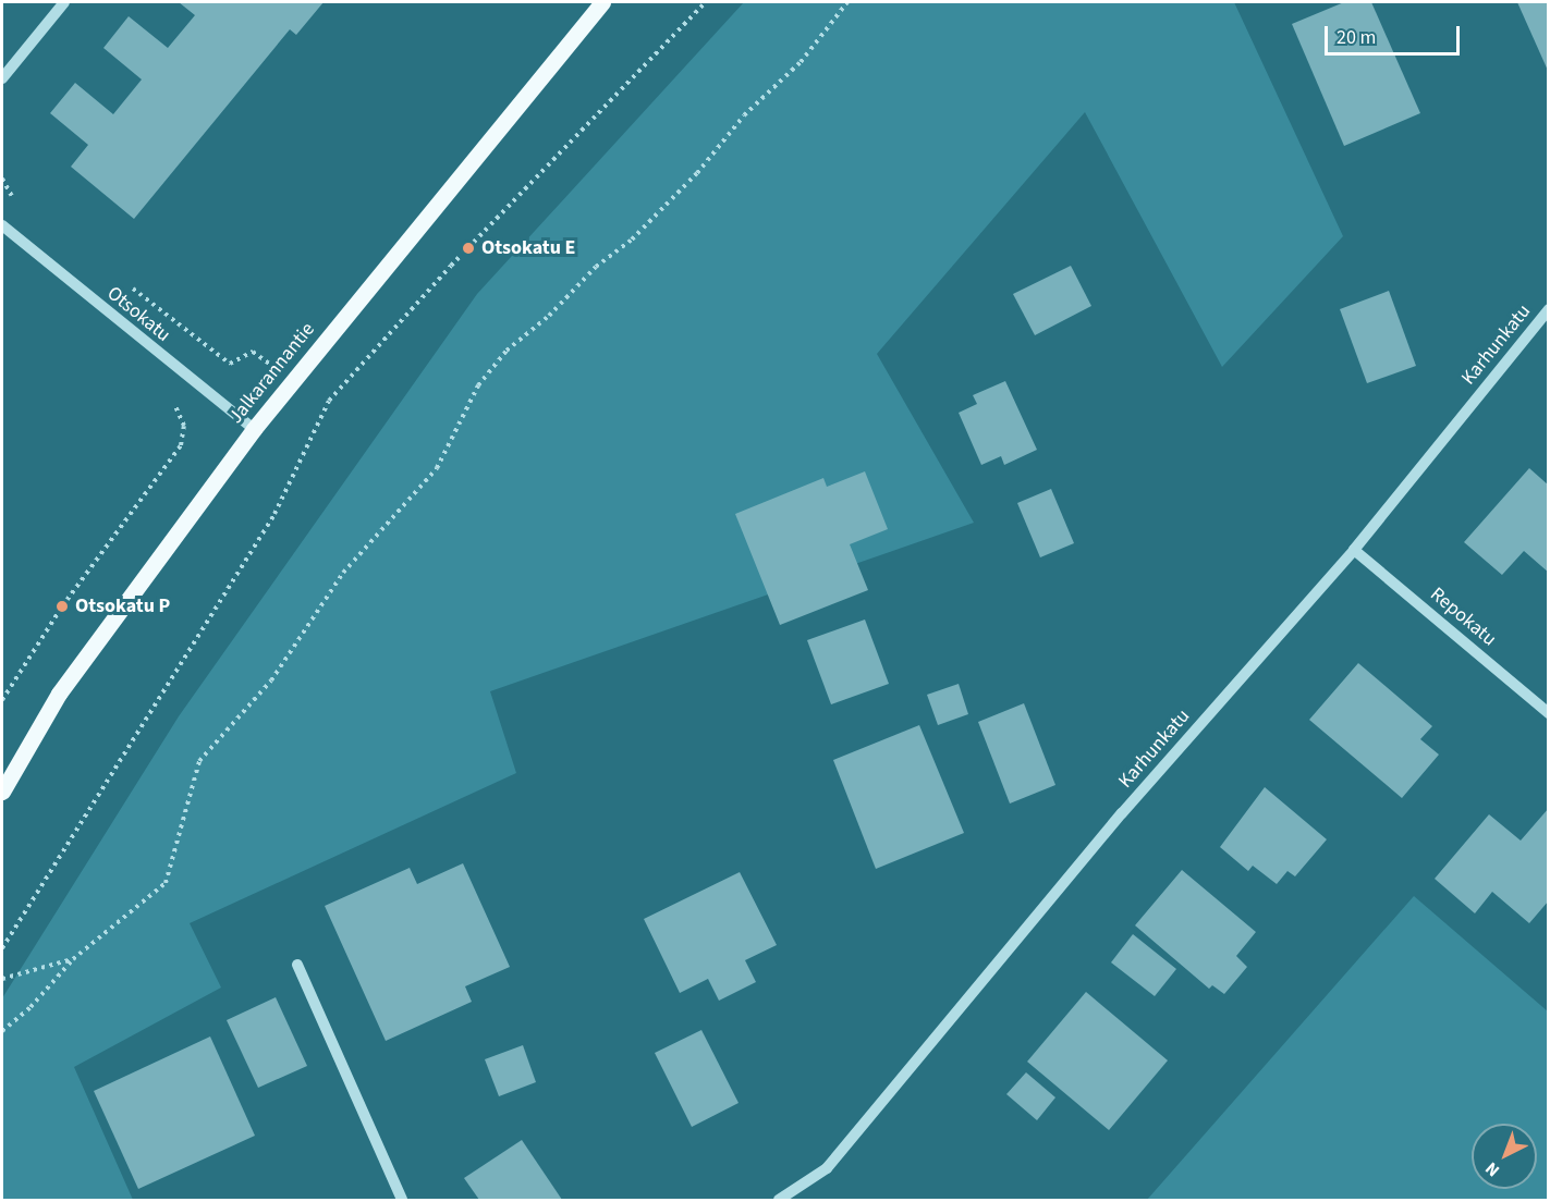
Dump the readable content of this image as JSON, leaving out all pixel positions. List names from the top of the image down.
{
  "streets": {
    "main road": ["Jalkarannantie"],
    "street": ["Otsokatu", "Karhunkatu", "Repokatu"]
  },
  "crossings": [
    ["Otsokatu", "Jalkarannantie"],
    ["Karhunkatu", "Repokatu"]
  ],
  "places": ["Otsokatu E", "Otsokatu P"],
  "scale_bar": "20 m",
  "north": "bottom left"
}
